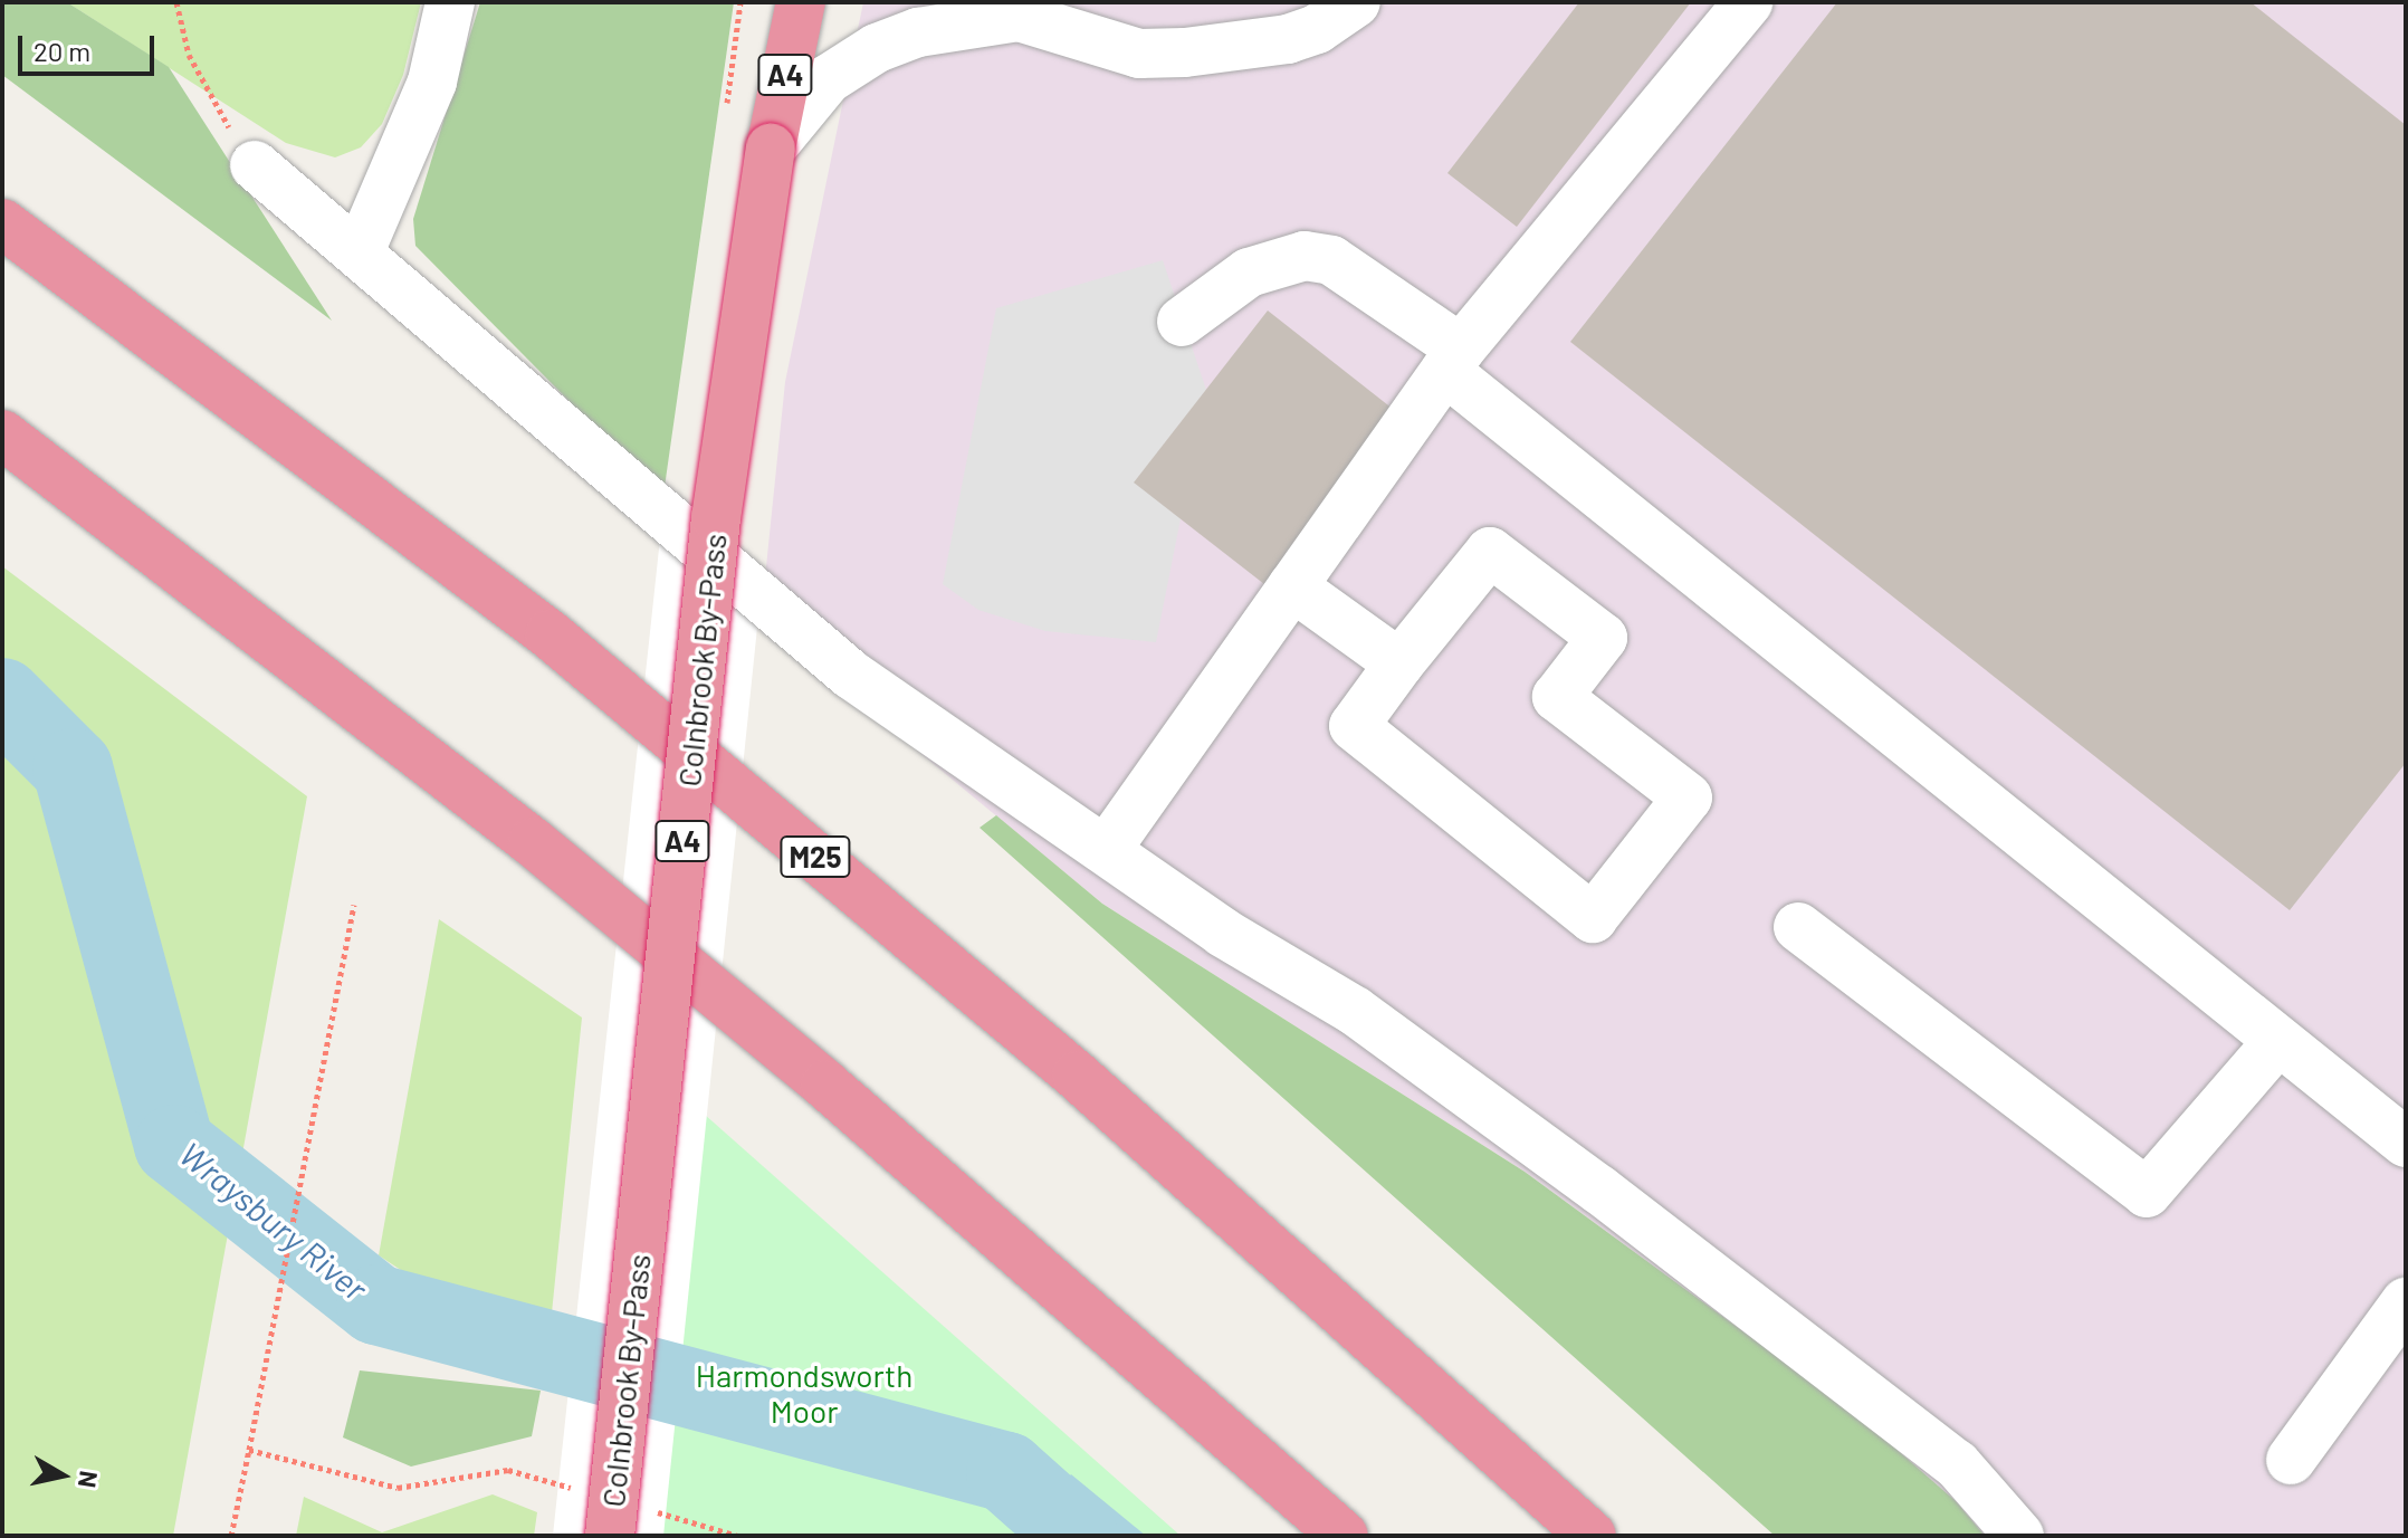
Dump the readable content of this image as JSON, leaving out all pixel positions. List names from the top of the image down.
{
  "streets": {
    "highway": ["A4", "Colnbrook By-Pass", "M25"]
  },
  "water": ["Wraysbury River"],
  "parks": ["Harmondsworth Moor"],
  "scale_bar": "20 m",
  "north": "right"
}
